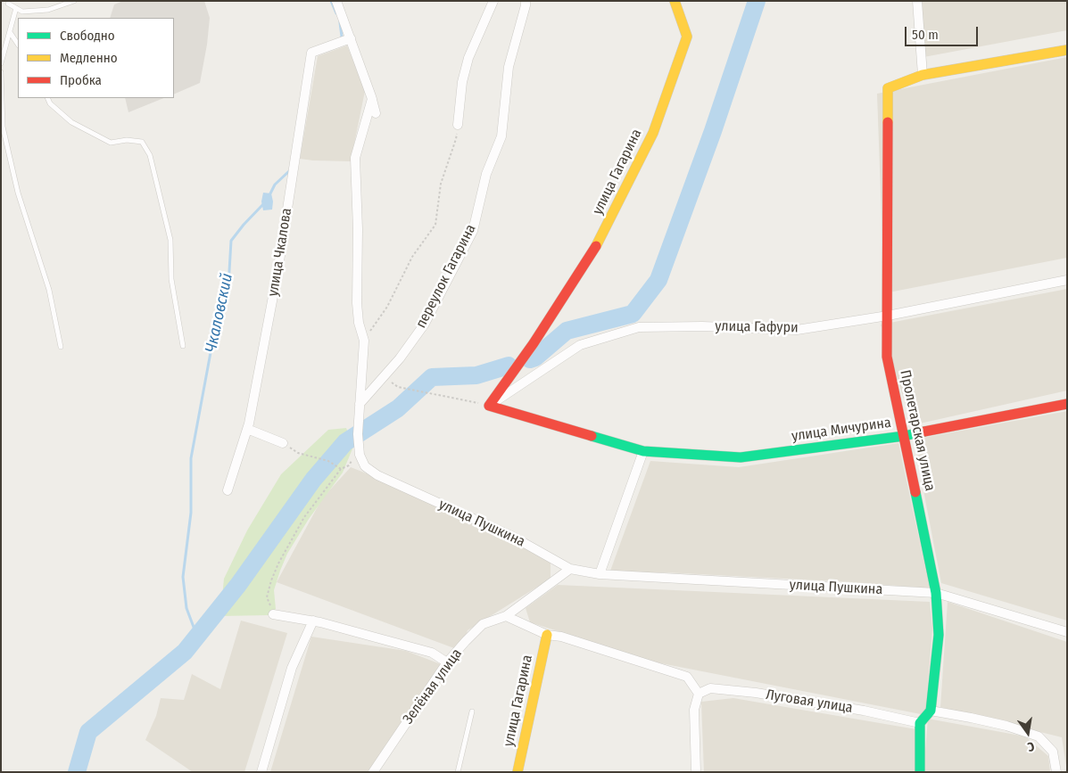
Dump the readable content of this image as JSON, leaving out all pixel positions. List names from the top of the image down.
{
  "streets": {
    "street": [
      "улица Гагарина",
      "улица Чкалова",
      "переулок Гагарина",
      "улица Гафури",
      "улица Мичурина",
      "Пролетарская улица",
      "улица Пушкина",
      "Зелёная улица",
      "Луговая улица"
    ]
  },
  "crossings": [
    ["улица Гагарина", "улица Гафури"],
    ["улица Гагарина", "улица Мичурина"],
    ["улица Гафури", "улица Мичурина"],
    ["улица Гафури", "Пролетарская улица"],
    ["улица Мичурина", "Пролетарская улица"],
    ["Пролетарская улица", "улица Пушкина"],
    ["улица Пушкина", "Зелёная улица"]
  ],
  "water": ["Чкаловский"],
  "legend": ["Свободно", "Медленно", "Пробка"],
  "scale_bar": "50 m",
  "north": "bottom"
}
